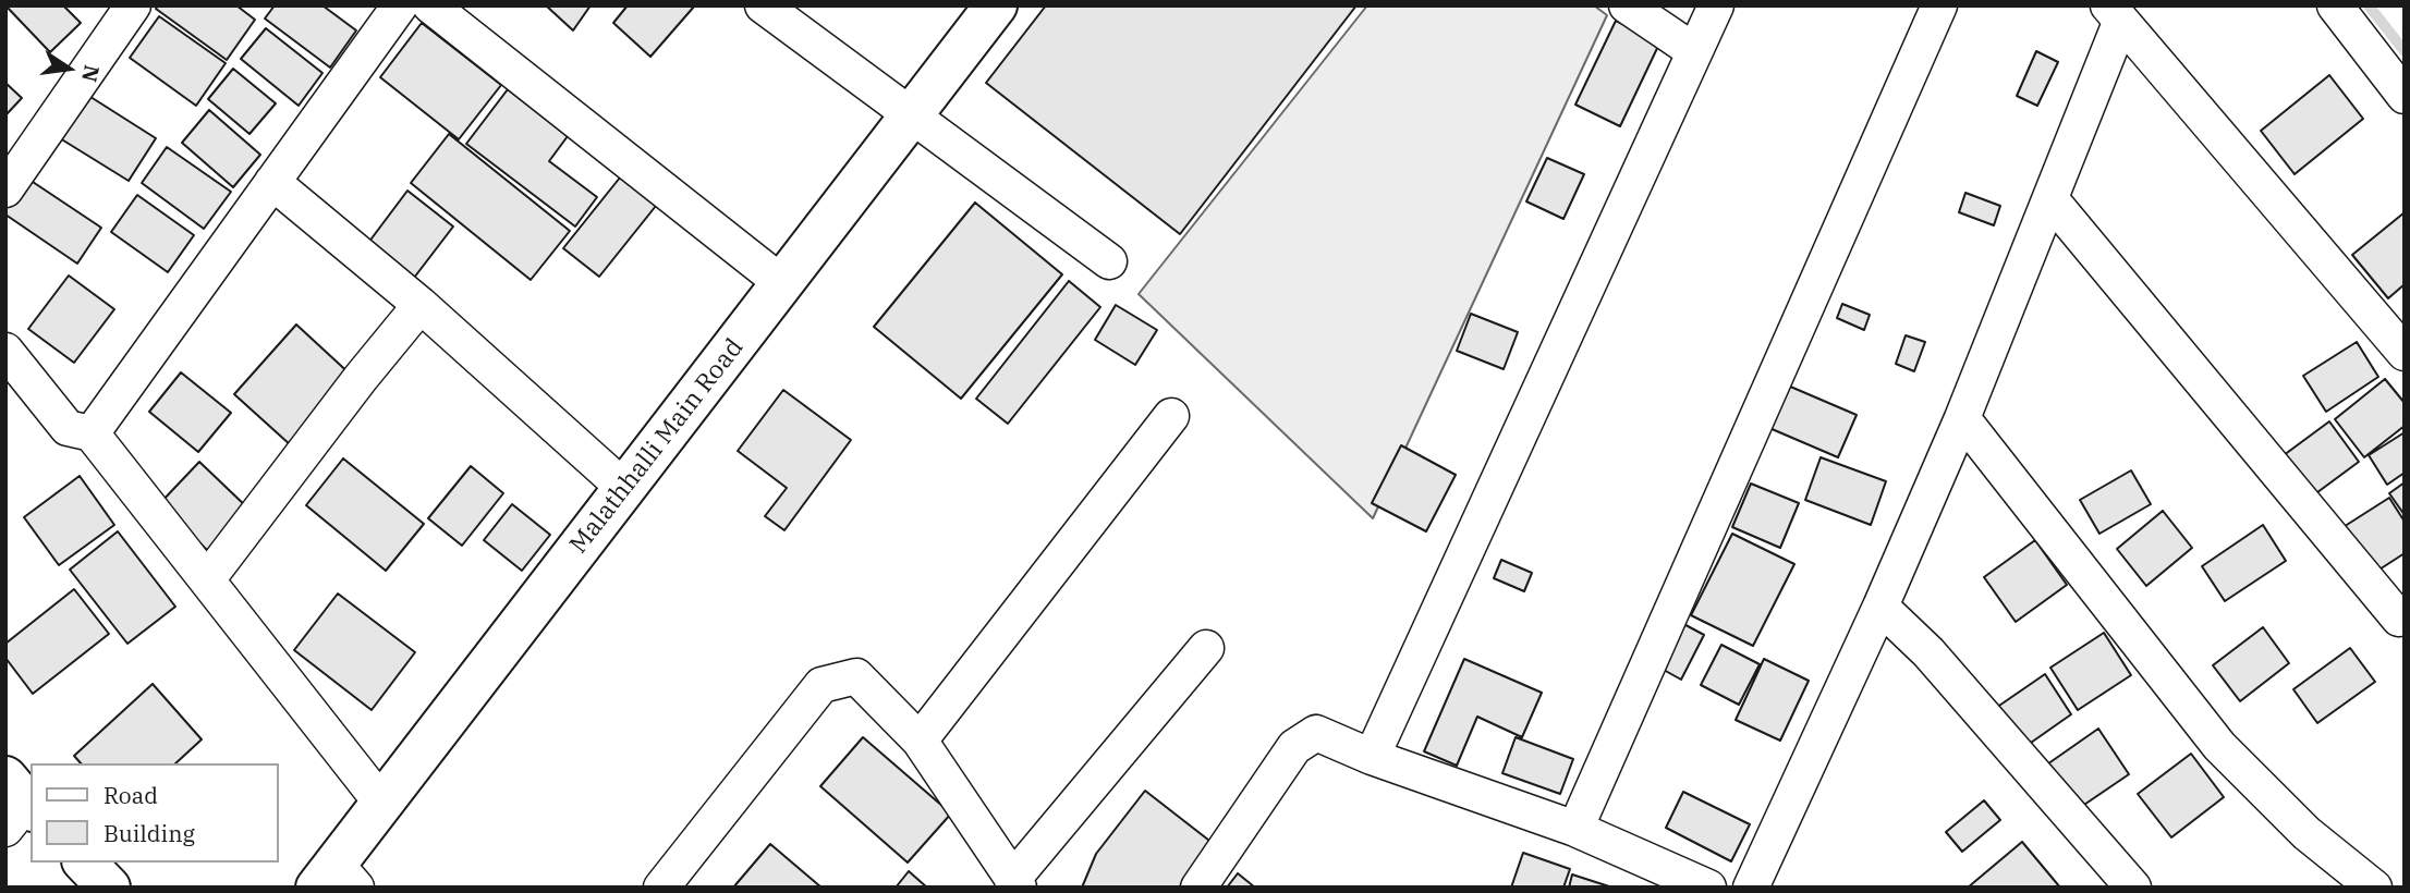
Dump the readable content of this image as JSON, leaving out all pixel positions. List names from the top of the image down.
{
  "streets": {
    "main road": ["Malathhalli Main Road"]
  },
  "legend": ["Road", "Building"],
  "north": "right"
}
